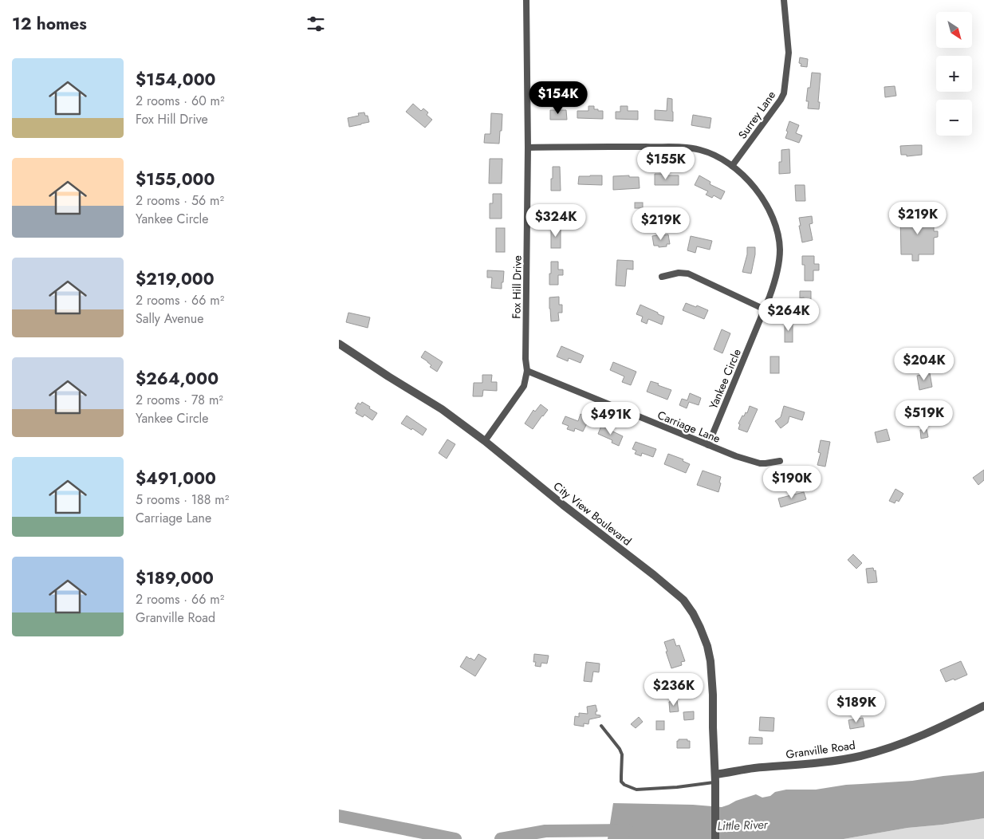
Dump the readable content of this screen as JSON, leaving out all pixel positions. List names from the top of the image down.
{
  "streets": {
    "street": [
      "Surrey Lane",
      "Fox Hill Drive",
      "Yankee Circle",
      "Carriage Lane",
      "City View Boulevard",
      "Granville Road"
    ]
  },
  "crossings": [
    ["Surrey Lane", "Yankee Circle"],
    ["Fox Hill Drive", "Yankee Circle"],
    ["Fox Hill Drive", "Carriage Lane"],
    ["Fox Hill Drive", "City View Boulevard"],
    ["Yankee Circle", "Carriage Lane"],
    ["City View Boulevard", "Granville Road"]
  ],
  "water": ["Little River"],
  "north": "bottom right",
  "page": {
    "heading": "12 homes",
    "map_buttons": ["+", "−"],
    "list": [
      {
        "name": "$154,000",
        "note": "2 rooms · 60 m² · Fox Hill Drive"
      },
      {
        "name": "$155,000",
        "note": "2 rooms · 56 m² · Yankee Circle"
      },
      {
        "name": "$219,000",
        "note": "2 rooms · 66 m² · Sally Avenue"
      },
      {
        "name": "$264,000",
        "note": "2 rooms · 78 m² · Yankee Circle"
      },
      {
        "name": "$491,000",
        "note": "5 rooms · 188 m² · Carriage Lane"
      },
      {
        "name": "$189,000",
        "note": "2 rooms · 66 m² · Granville Road"
      }
    ],
    "price": [
      "$154K",
      "$155K",
      "$219K",
      "$324K",
      "$219K",
      "$264K",
      "$204K",
      "$519K",
      "$491K",
      "$190K",
      "$236K",
      "$189K"
    ]
  }
}
